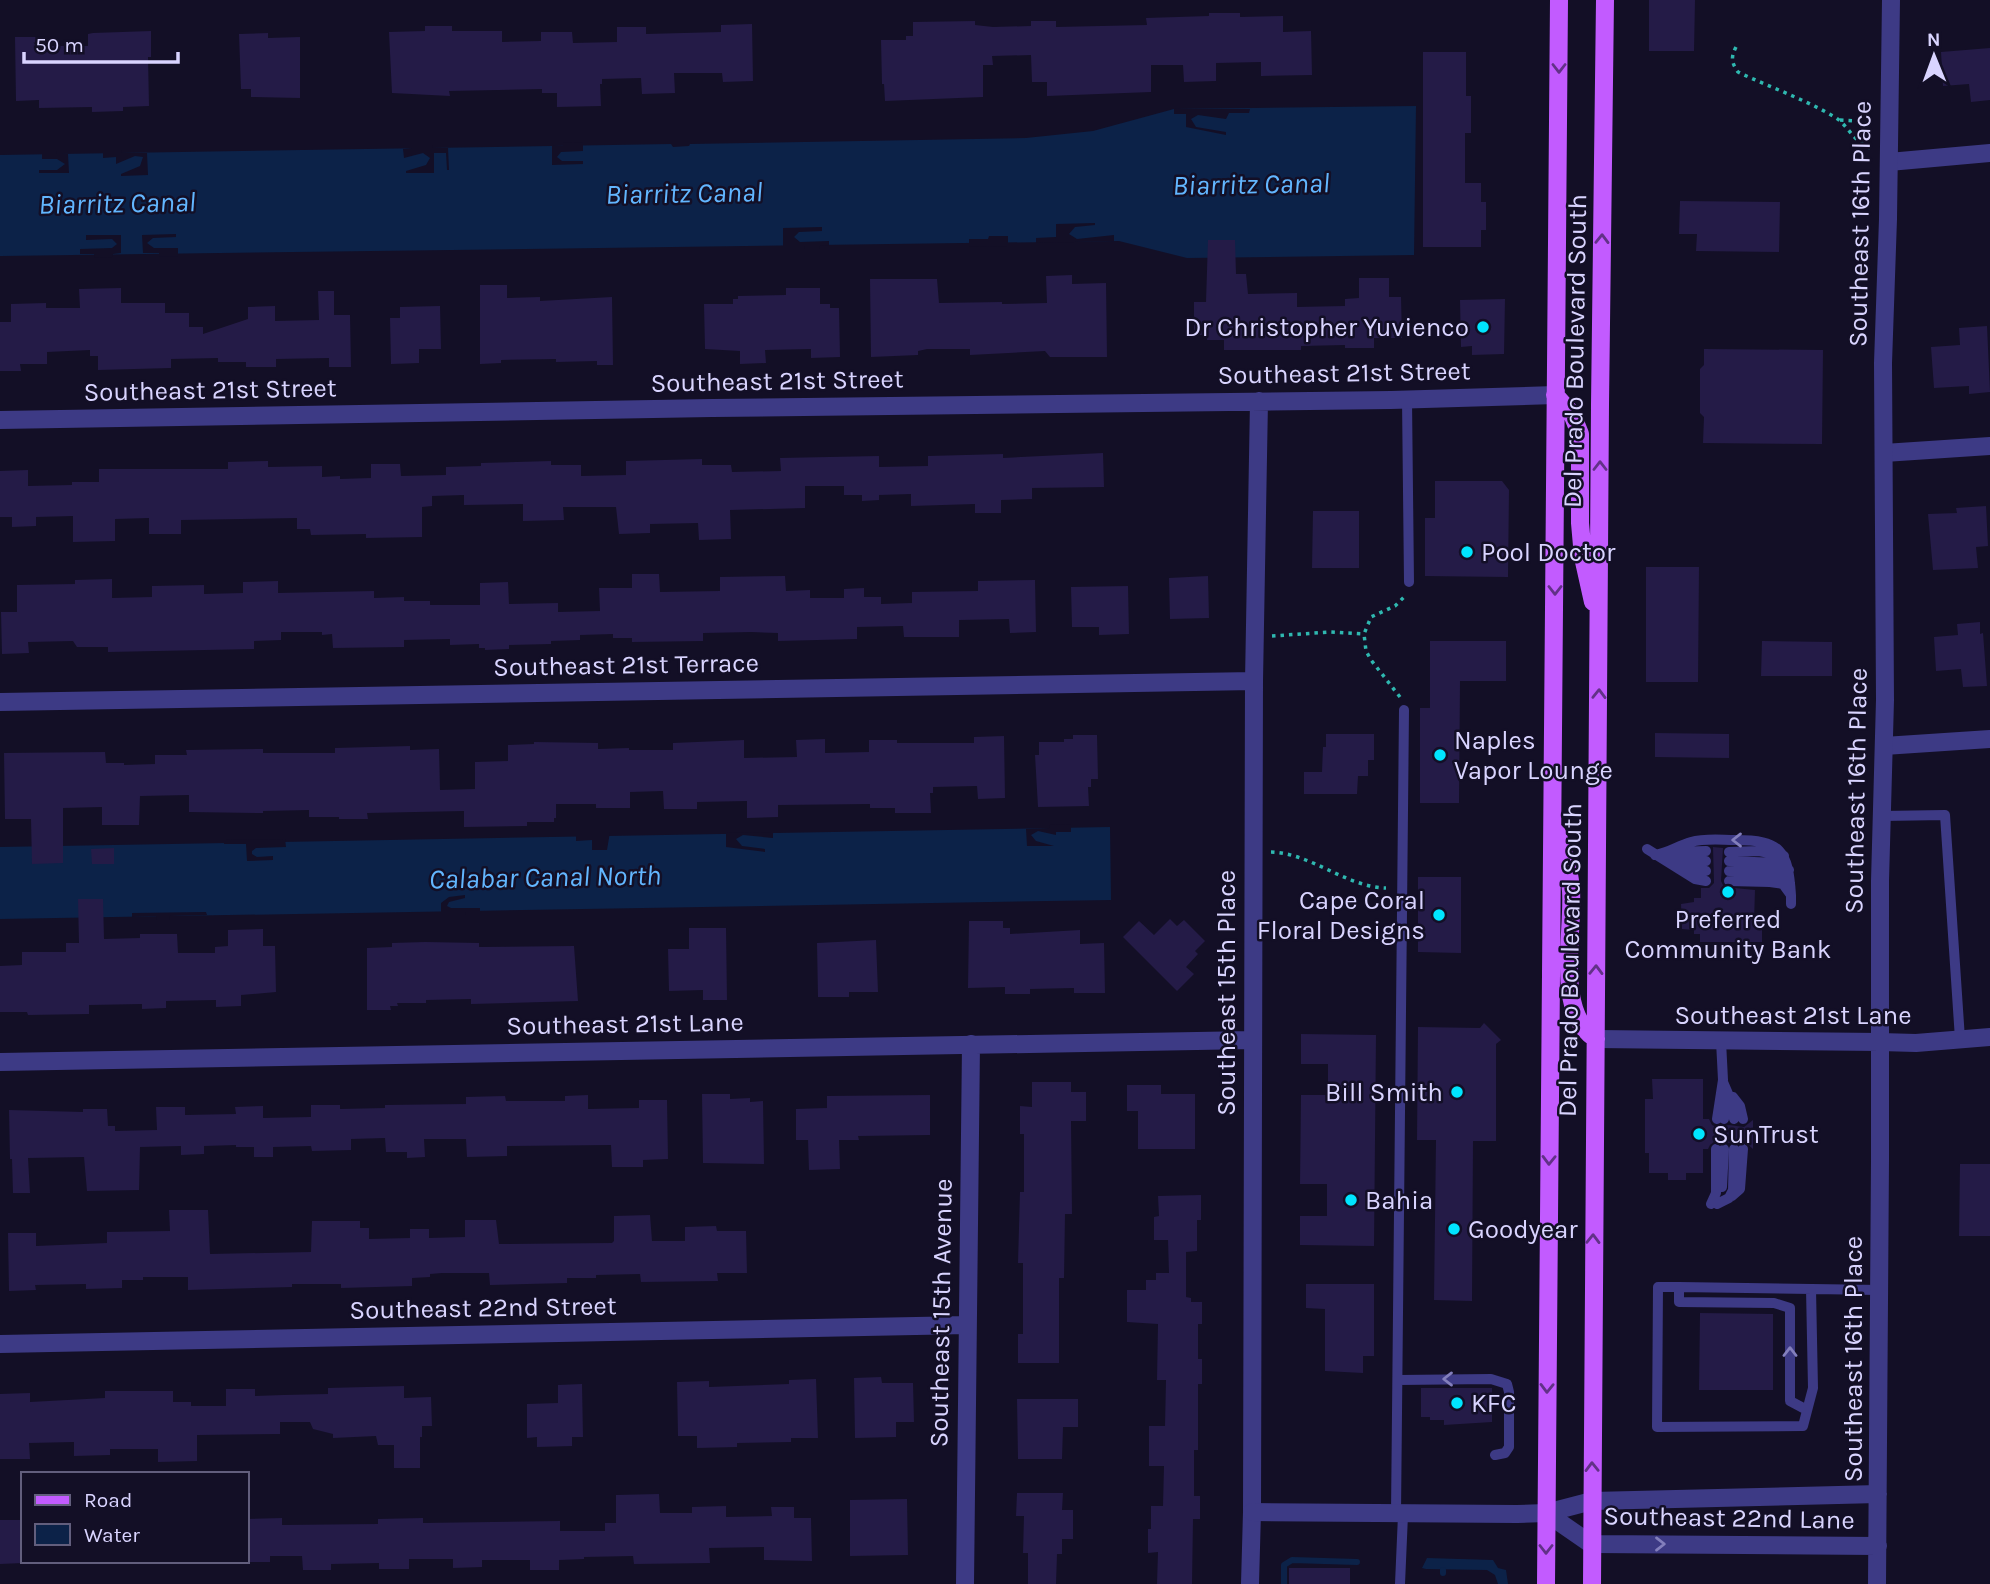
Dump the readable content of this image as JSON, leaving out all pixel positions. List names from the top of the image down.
{
  "streets": {
    "main road": ["Del Prado Boulevard South"],
    "street": [
      "Southeast 16th Place",
      "Southeast 21st Street",
      "Southeast 21st Terrace",
      "Southeast 15th Place",
      "Southeast 21st Lane",
      "Southeast 22nd Street",
      "Southeast 15th Avenue",
      "Southeast 22nd Lane"
    ]
  },
  "crossings": [
    ["Southeast 16th Place", "Southeast 21st Lane"],
    ["Southeast 16th Place", "Southeast 22nd Lane"],
    ["Del Prado Boulevard South", "Southeast 21st Street"],
    ["Del Prado Boulevard South", "Southeast 21st Lane"],
    ["Del Prado Boulevard South", "Southeast 22nd Lane"],
    ["Southeast 21st Street", "Southeast 15th Place"],
    ["Southeast 21st Terrace", "Southeast 15th Place"],
    ["Southeast 15th Place", "Southeast 21st Lane"],
    ["Southeast 21st Lane", "Southeast 15th Avenue"],
    ["Southeast 22nd Street", "Southeast 15th Avenue"]
  ],
  "water": ["Biarritz Canal", "Calabar Canal North"],
  "places": [
    "Dr Christopher Yuvienco",
    "Pool Doctor",
    "Naples Vapor Lounge",
    "Preferred Community Bank",
    "Cape Coral Floral Designs",
    "Bill Smith",
    "SunTrust",
    "Bahia",
    "Goodyear",
    "KFC"
  ],
  "legend": ["Road", "Water"],
  "scale_bar": "50 m",
  "north": "top"
}
